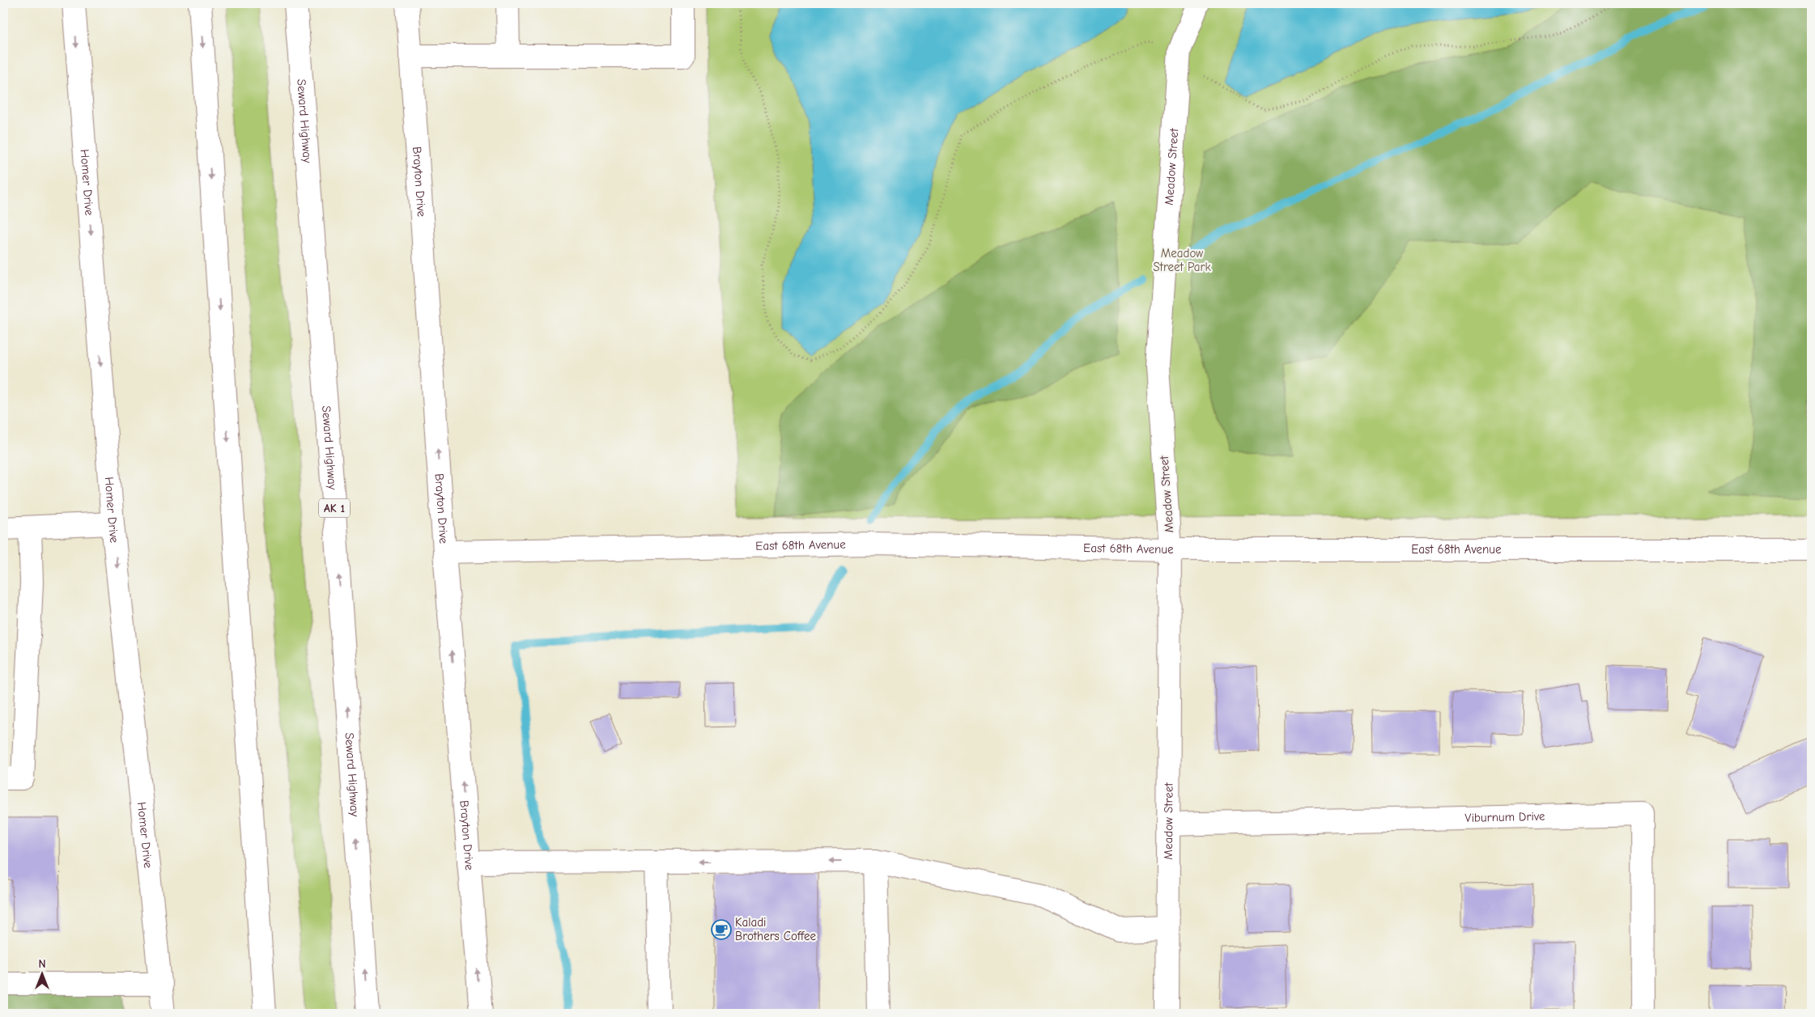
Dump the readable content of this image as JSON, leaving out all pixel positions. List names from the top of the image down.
{
  "streets": {
    "main road": [
      "Seward Highway",
      "Meadow Street",
      "Homer Drive",
      "Brayton Drive",
      "AK 1",
      "East 68th Avenue",
      "Viburnum Drive"
    ]
  },
  "crossings": [
    ["Meadow Street", "East 68th Avenue"],
    ["Meadow Street", "Viburnum Drive"],
    ["Brayton Drive", "East 68th Avenue"]
  ],
  "one_way": ["Brayton Drive"],
  "parks": ["Meadow Street Park"],
  "places": {
    "cafe": ["Kaladi Brothers Coffee"]
  },
  "north": "top"
}
